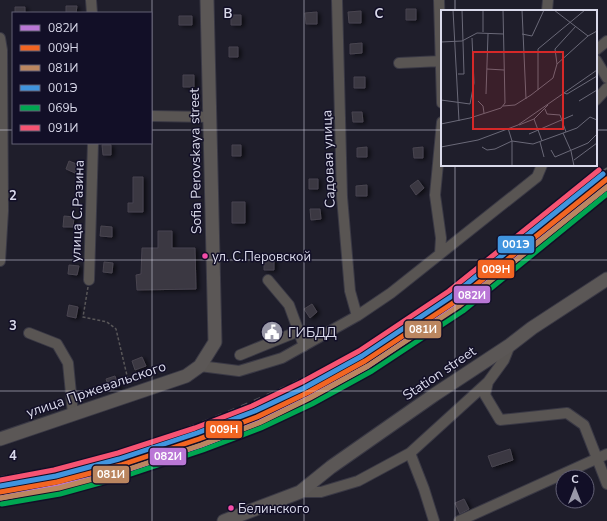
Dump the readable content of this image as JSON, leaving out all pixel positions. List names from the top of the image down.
{
  "streets": {
    "main road": ["Sofia Perovskaya street", "Station street", "улица Пржевальского"],
    "street": ["Садовая улица", "улица С.Разина"]
  },
  "crossings": [
    ["Sofia Perovskaya street", "улица Пржевальского"]
  ],
  "places": {
    "other": ["ул. С.Перовской", "Белинского"],
    "public building": ["ГИБДД"]
  },
  "lines": [
    "transit line 091И",
    "transit line 001Э",
    "transit line 009Н",
    "transit line 082И",
    "transit line 081И",
    "transit line 069Ь"
  ],
  "legend": [
    "082И",
    "009Н",
    "081И",
    "001Э",
    "069Ь",
    "091И"
  ],
  "north": "top",
  "grid": {
    "columns": ["B", "C"],
    "rows": ["2", "3", "4"]
  }
}
